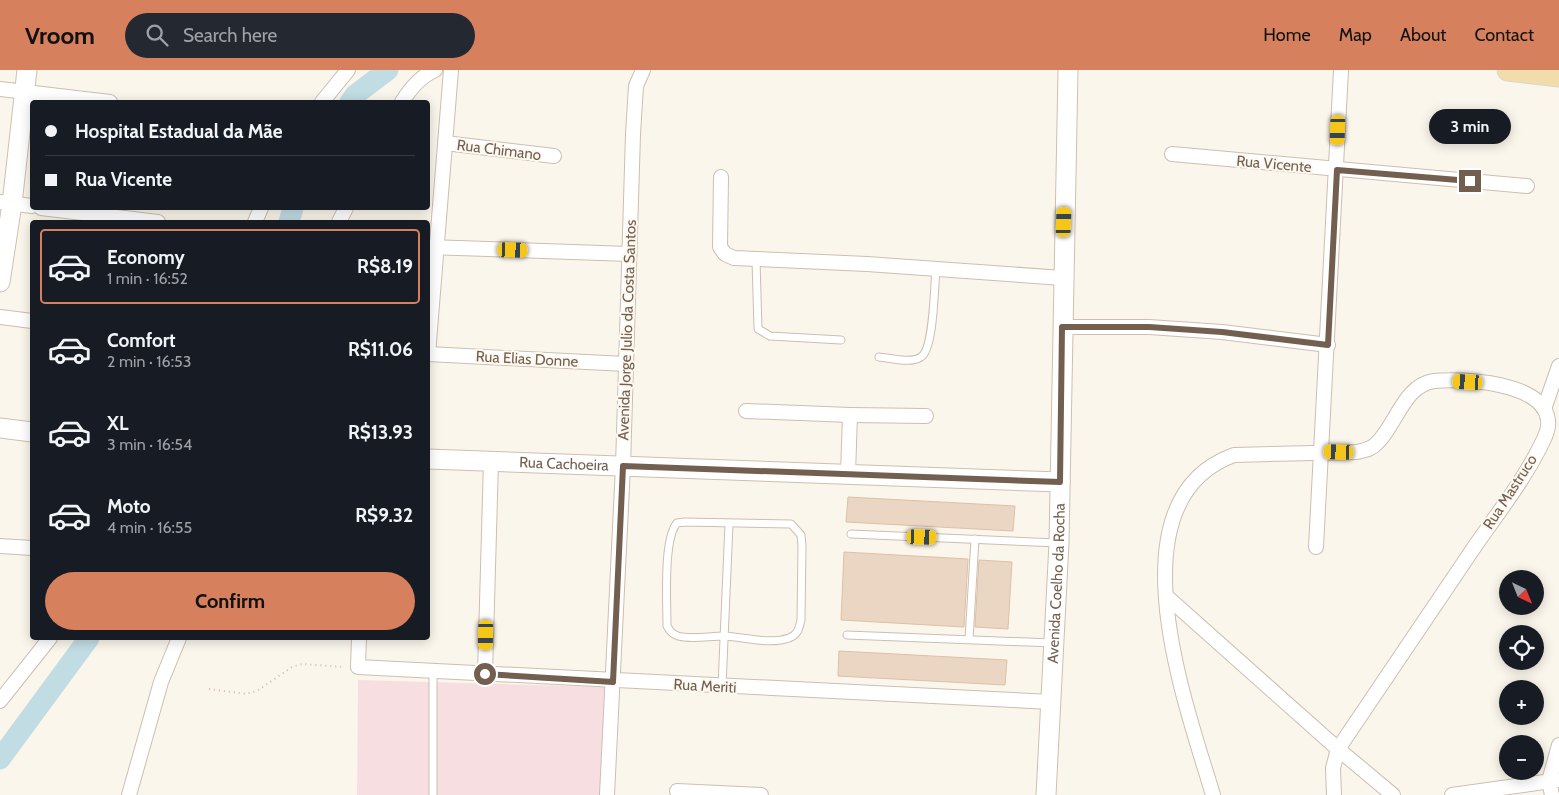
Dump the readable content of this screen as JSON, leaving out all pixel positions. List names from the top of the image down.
{
  "streets": {
    "main road": ["Rua Cachoeira", "Avenida Coelho da Rocha"],
    "street": [
      "Rua Chimano",
      "Rua Vicente",
      "Avenida Jorge Julio da Costa Santos",
      "Rua Elias Donne",
      "Rua Mastruco",
      "Rua Meriti"
    ]
  },
  "crossings": [
    ["Avenida Jorge Julio da Costa Santos", "Rua Elias Donne"],
    ["Avenida Jorge Julio da Costa Santos", "Rua Cachoeira"],
    ["Avenida Jorge Julio da Costa Santos", "Rua Meriti"],
    ["Rua Cachoeira", "Avenida Coelho da Rocha"],
    ["Avenida Coelho da Rocha", "Rua Meriti"]
  ],
  "north": "bottom right",
  "page": {
    "header": "Vroom",
    "search": "Search here",
    "nav": [
      "Home",
      "Map",
      "About",
      "Contact"
    ],
    "banner": ["Hospital Estadual da Mãe", "Rua Vicente"],
    "bubble": "3 min",
    "list": [
      {
        "name": "Economy",
        "note": "1 min · 16:52",
        "value": "R$8.19"
      },
      {
        "name": "Comfort",
        "note": "2 min · 16:53",
        "value": "R$11.06"
      },
      {
        "name": "XL",
        "note": "3 min · 16:54",
        "value": "R$13.93"
      },
      {
        "name": "Moto",
        "note": "4 min · 16:55",
        "value": "R$9.32"
      }
    ],
    "buttons": "Confirm",
    "map_buttons": ["+", "−"]
  }
}
